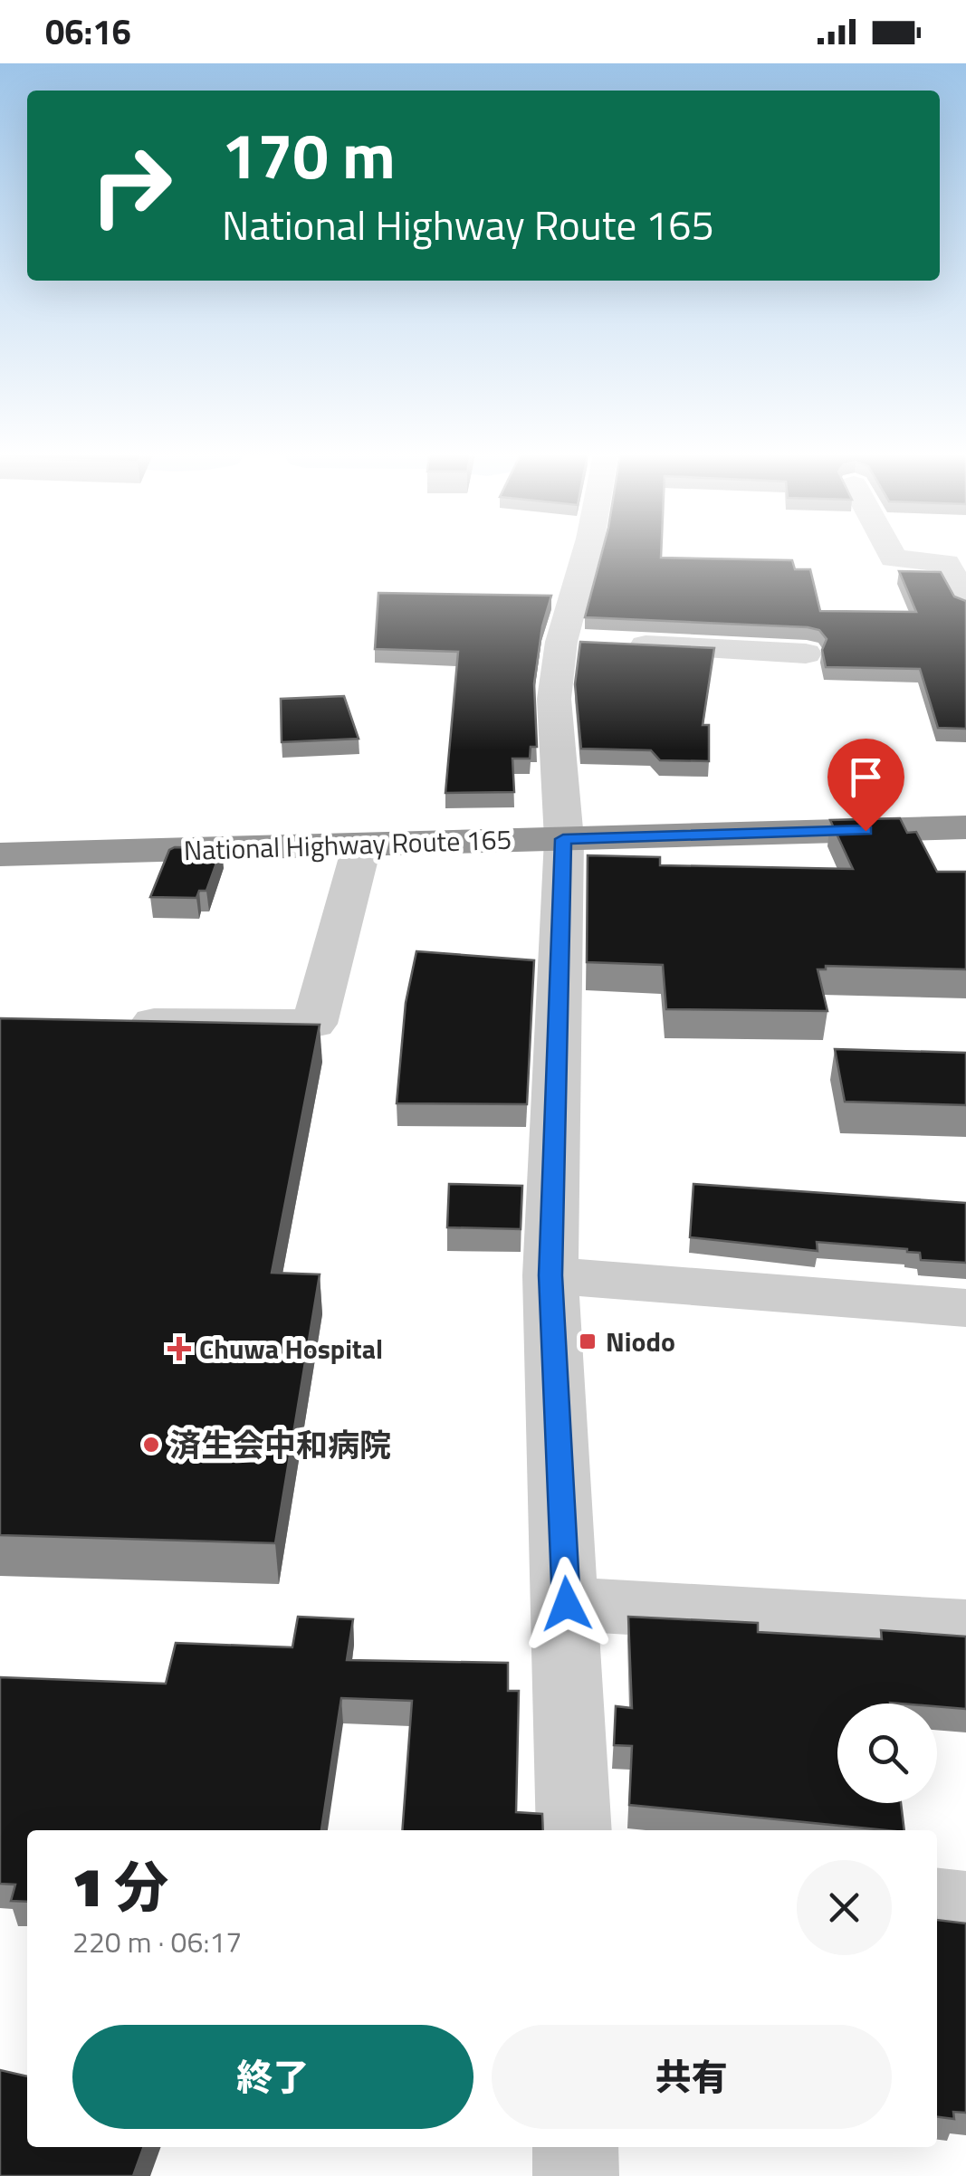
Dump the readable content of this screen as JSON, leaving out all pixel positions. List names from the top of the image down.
{
  "streets": {
    "highway": ["National Highway Route 165"]
  },
  "places": {
    "transit": ["Niodo"],
    "health": ["Chuwa Hospital"],
    "other": ["済生会中和病院"]
  },
  "page": {
    "status": "06:16",
    "turn": ["170 m", "National Highway Route 165"],
    "heading": ["1 分", "220 m · 06:17"],
    "buttons": ["終了", "共有"]
  }
}
